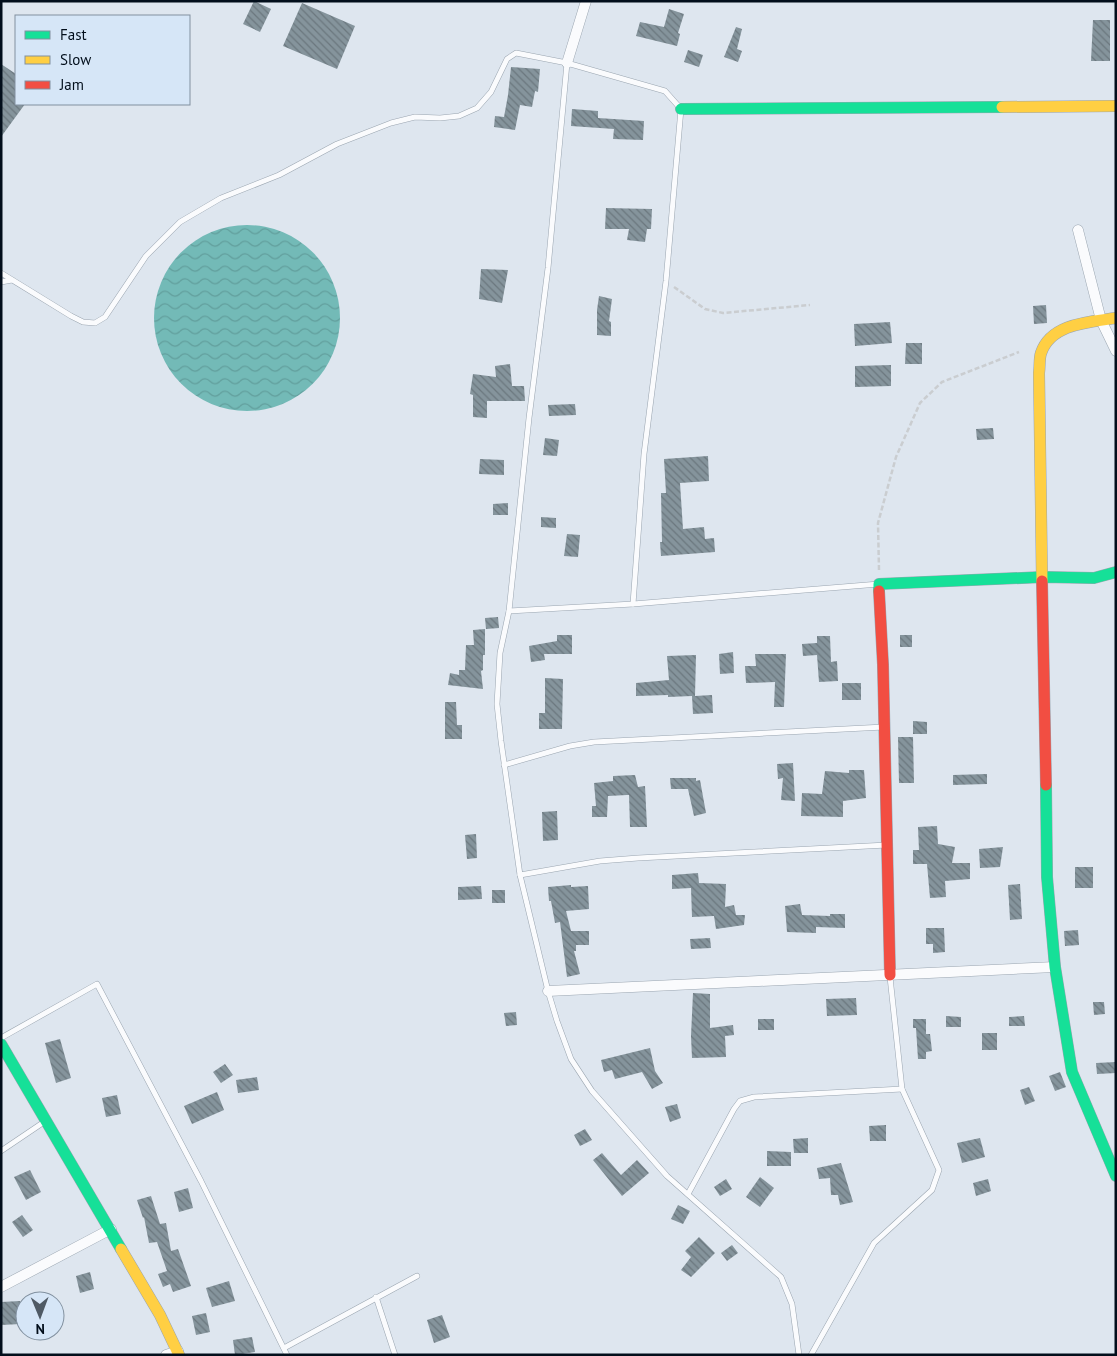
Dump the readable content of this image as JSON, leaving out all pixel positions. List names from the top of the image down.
{
  "legend": ["Fast", "Slow", "Jam"],
  "north": "bottom"
}
